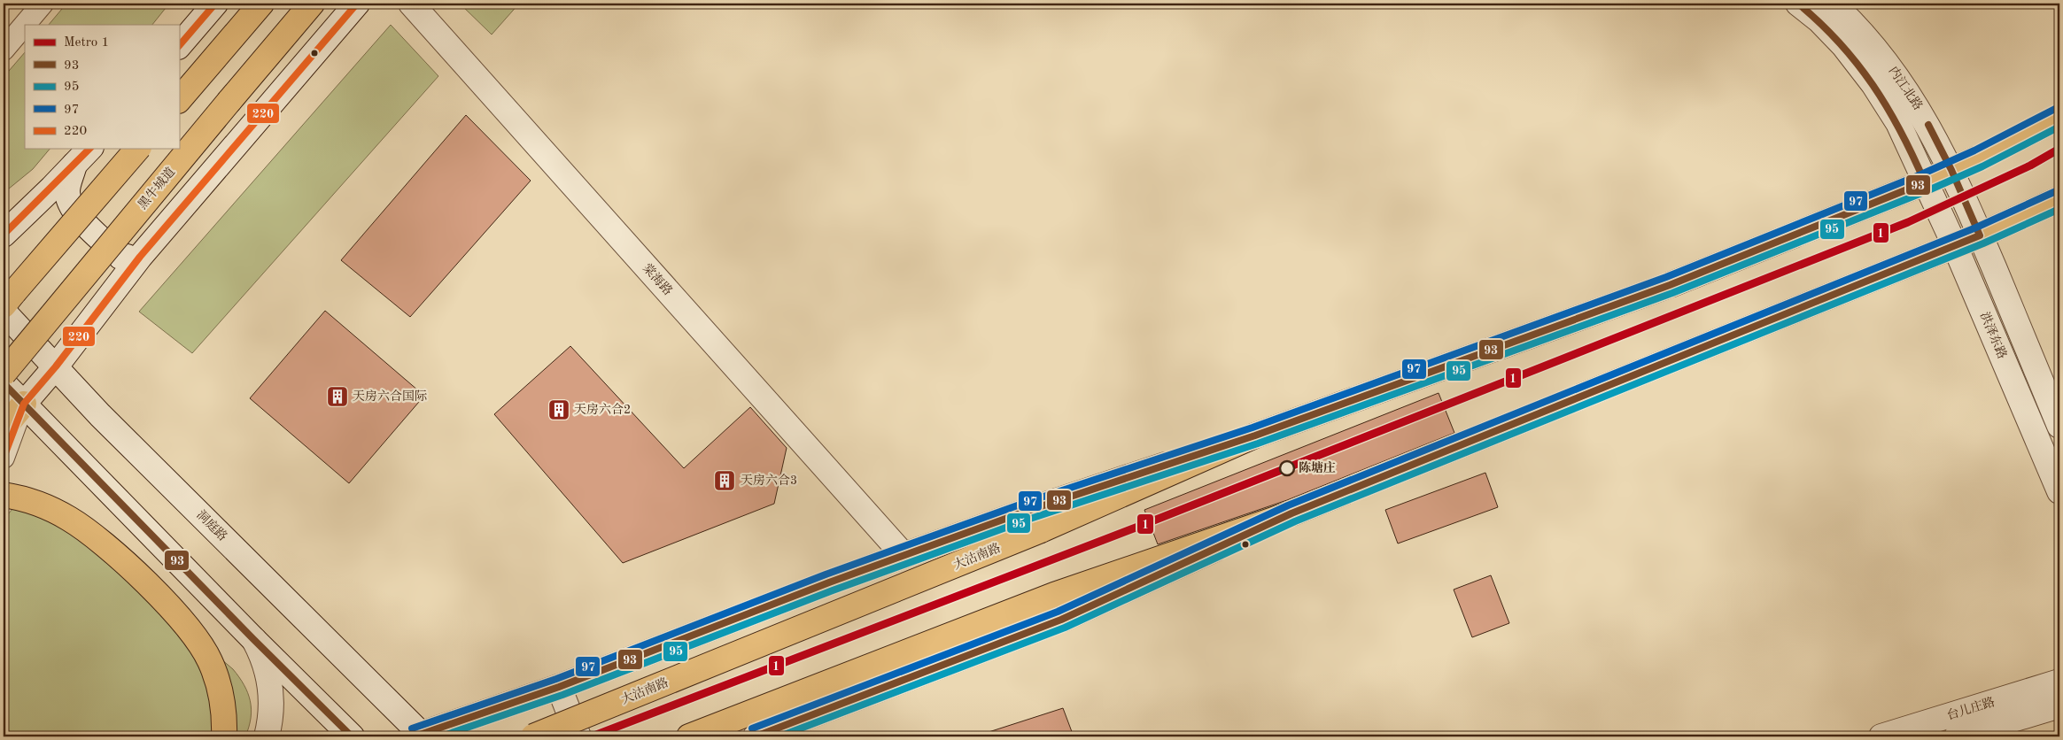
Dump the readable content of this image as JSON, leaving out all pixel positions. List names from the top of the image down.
{
  "streets": {
    "main road": ["黑牛城道", "大沽南路"],
    "street": [
      "内江北路",
      "棠海路",
      "洪泽东路",
      "洞庭路",
      "台儿庄路"
    ]
  },
  "crossings": [
    ["内江北路", "洪泽东路"],
    ["内江北路", "大沽南路"],
    ["洪泽东路", "大沽南路"]
  ],
  "places": {
    "building": ["天房六合国际", "天房六合2", "天房六合3"],
    "other": ["陈塘庄"]
  },
  "lines": [
    "transit line 93",
    "transit line 220",
    "transit line 97",
    "transit line 95",
    "metro line 1"
  ],
  "legend": [
    "Metro 1",
    "93",
    "95",
    "97",
    "220"
  ]
}
